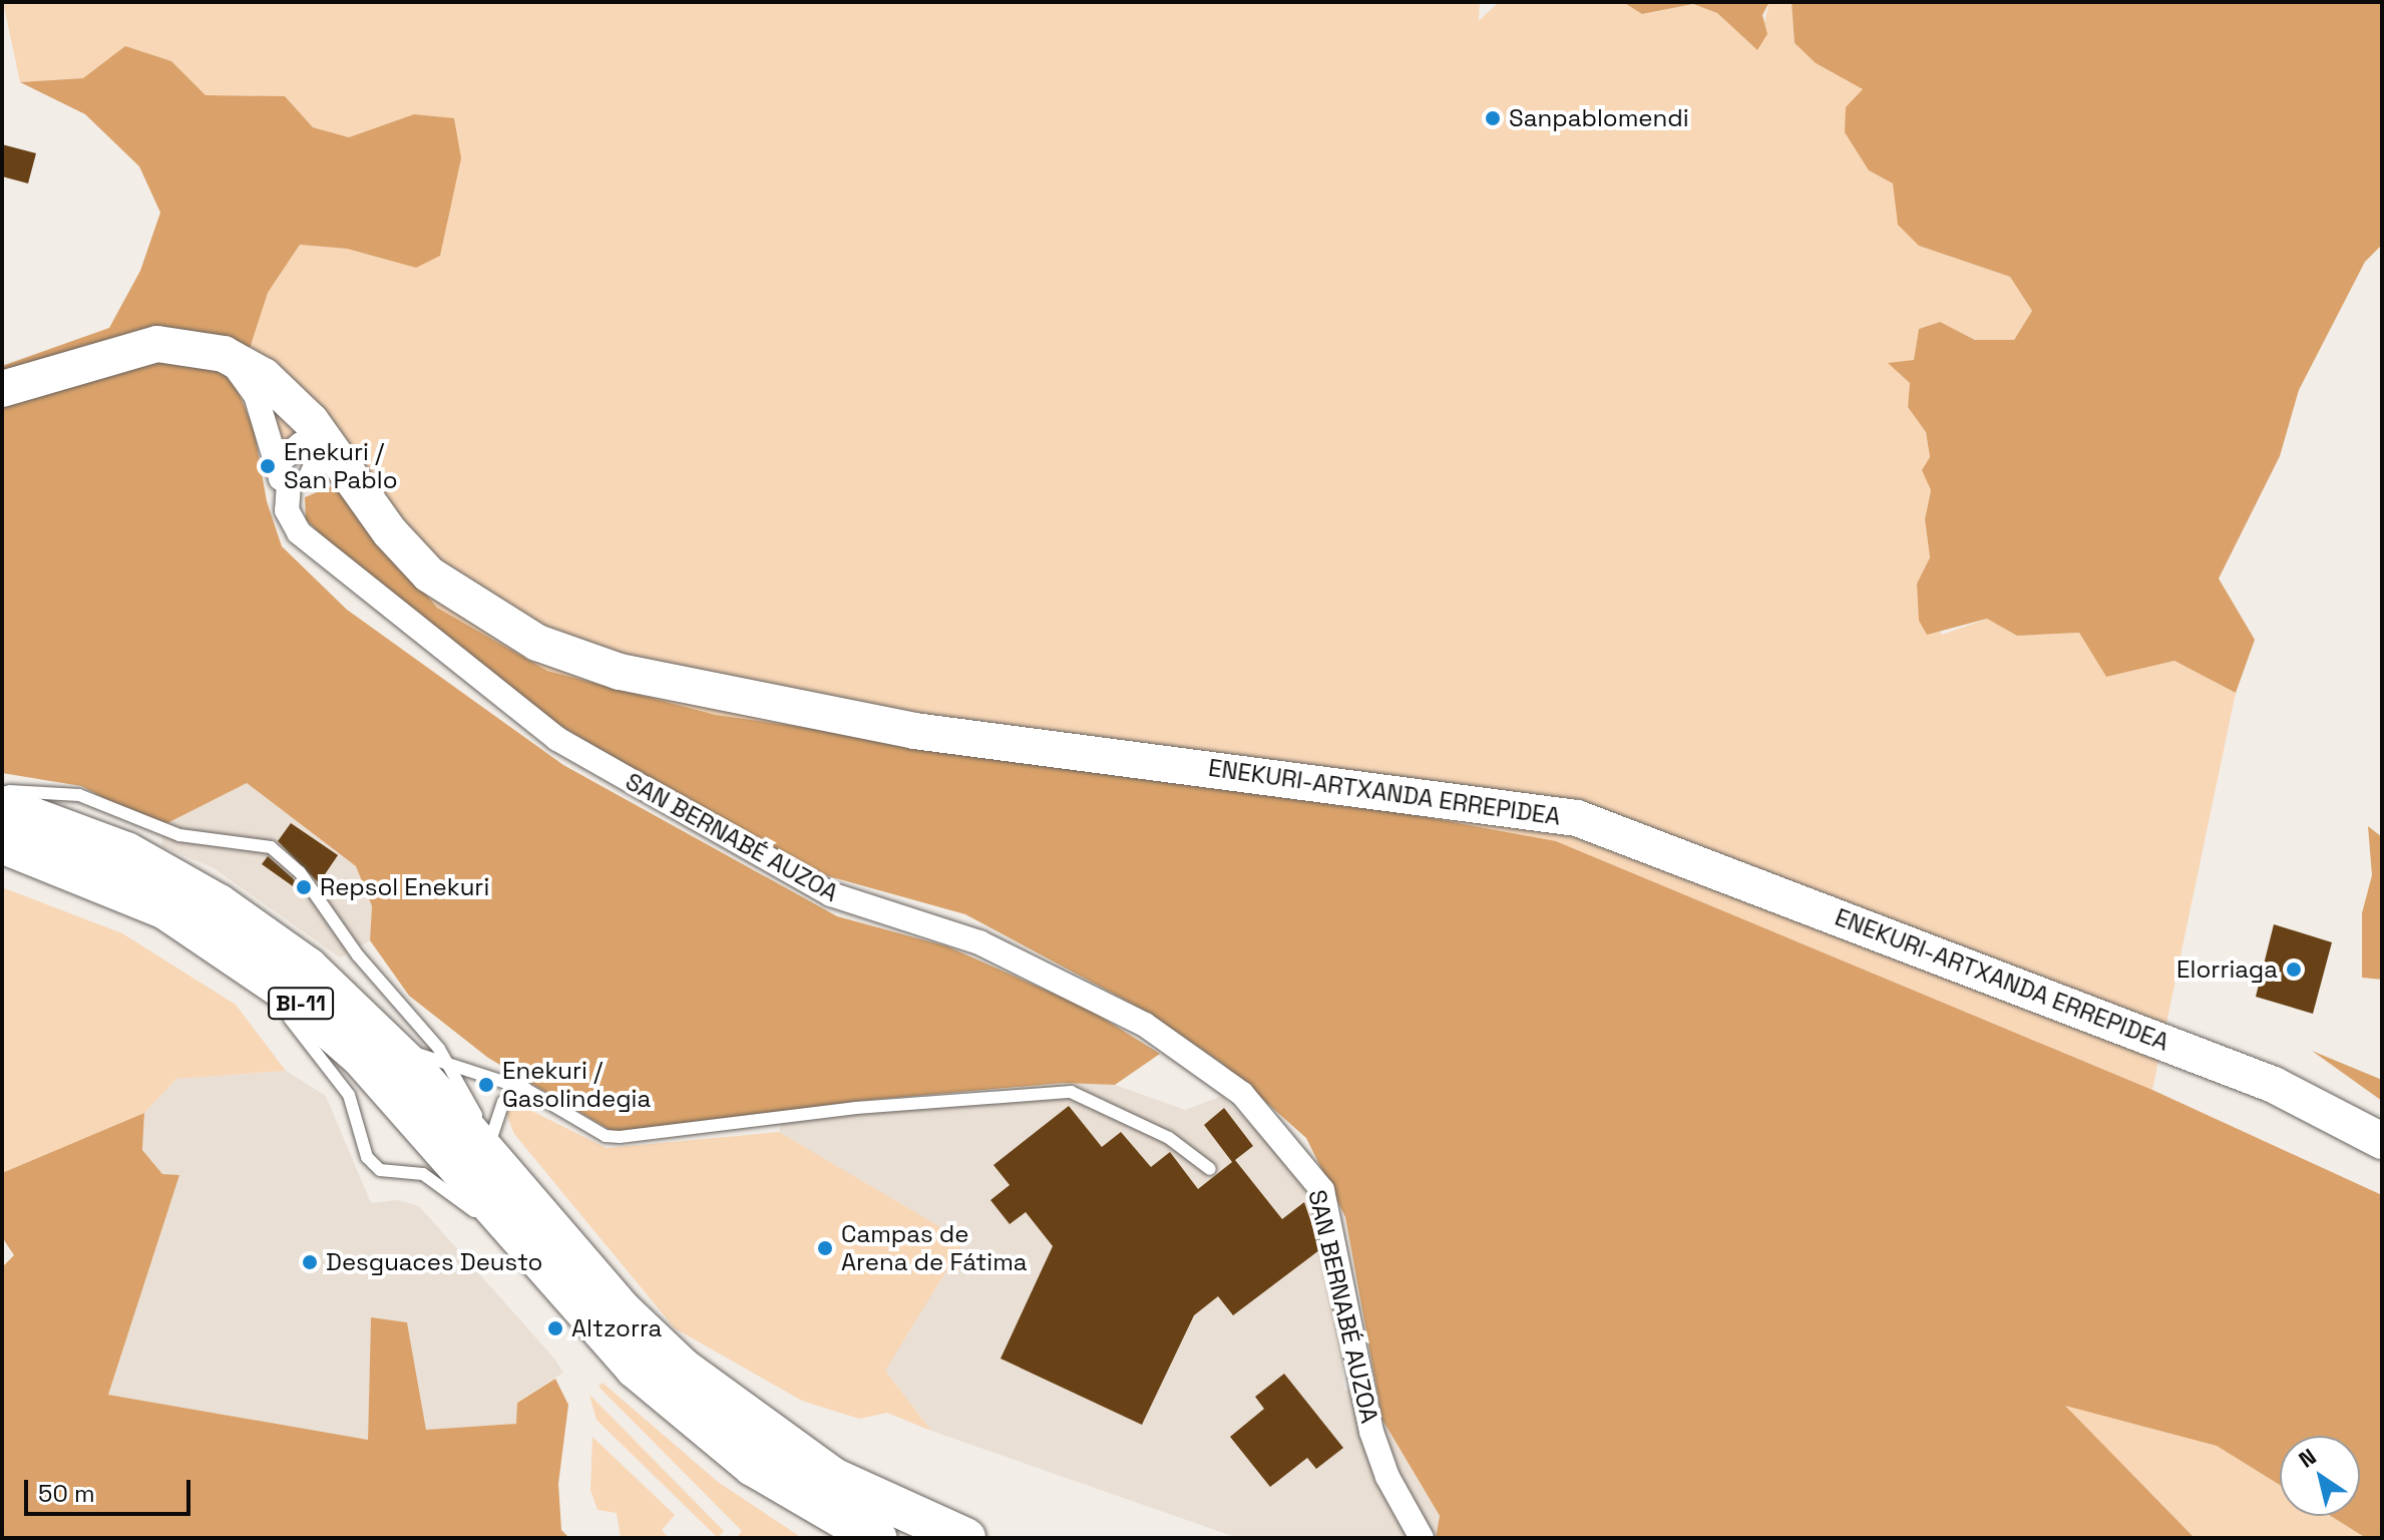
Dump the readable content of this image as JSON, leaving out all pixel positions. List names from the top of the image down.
{
  "streets": {
    "main road": ["BI-11"],
    "street": ["ENEKURI-ARTXANDA ERREPIDEA", "SAN BERNABÉ AUZOA"]
  },
  "crossings": [
    ["ENEKURI-ARTXANDA ERREPIDEA", "SAN BERNABÉ AUZOA"]
  ],
  "places": [
    "Sanpablomendi",
    "Enekuri / San Pablo",
    "Repsol Enekuri",
    "Elorriaga",
    "Enekuri / Gasolindegia",
    "Campas de Arena de Fátima",
    "Desguaces Deusto",
    "Altzorra"
  ],
  "scale_bar": "50 m",
  "north": "top left"
}
